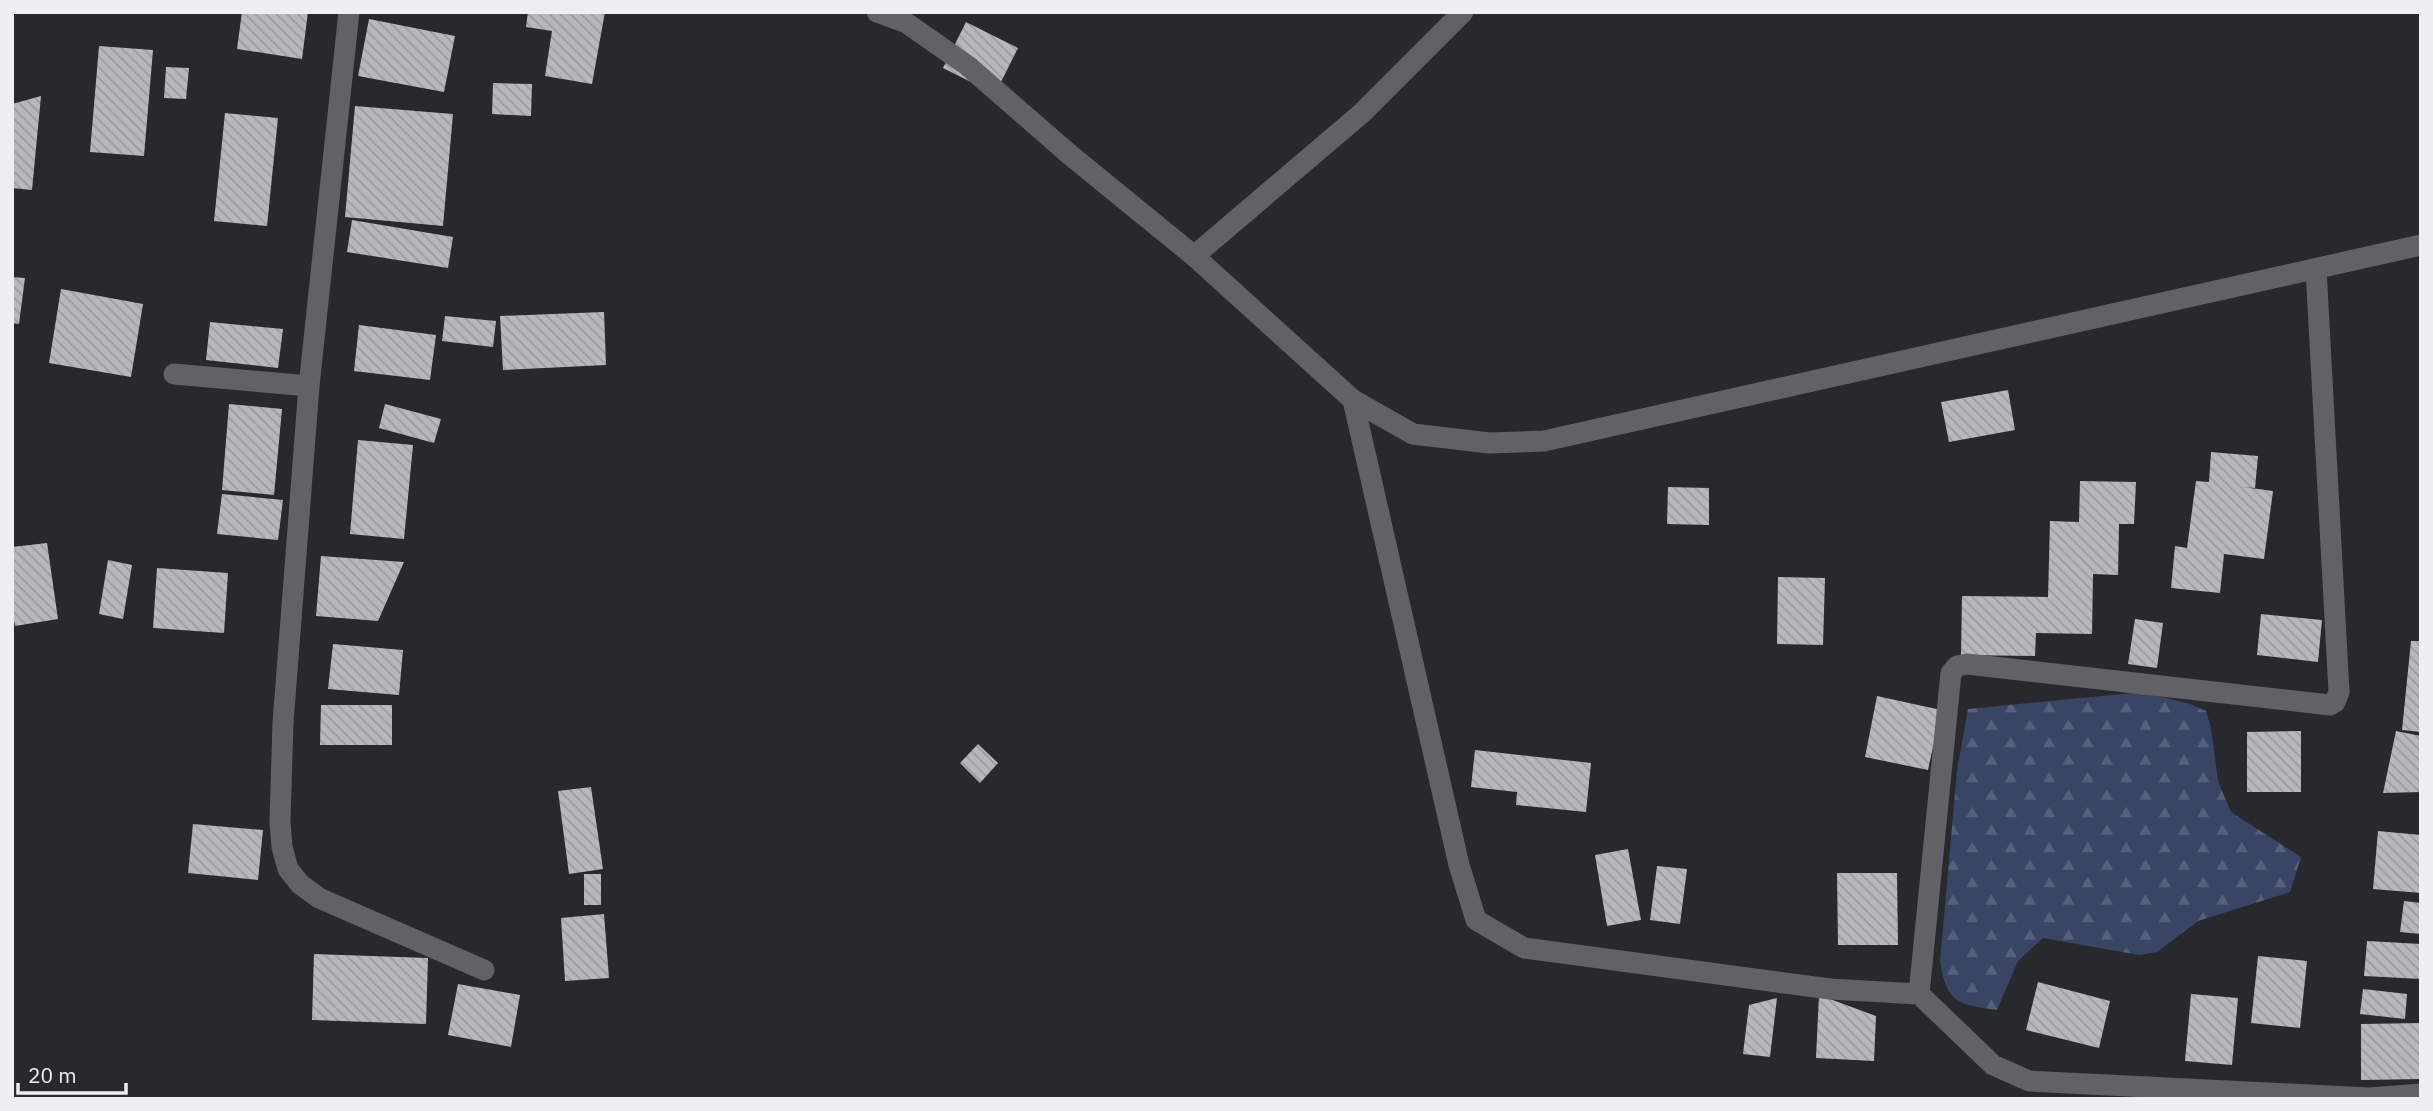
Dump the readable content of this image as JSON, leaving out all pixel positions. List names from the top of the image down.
{
  "scale_bar": "20 m"
}
